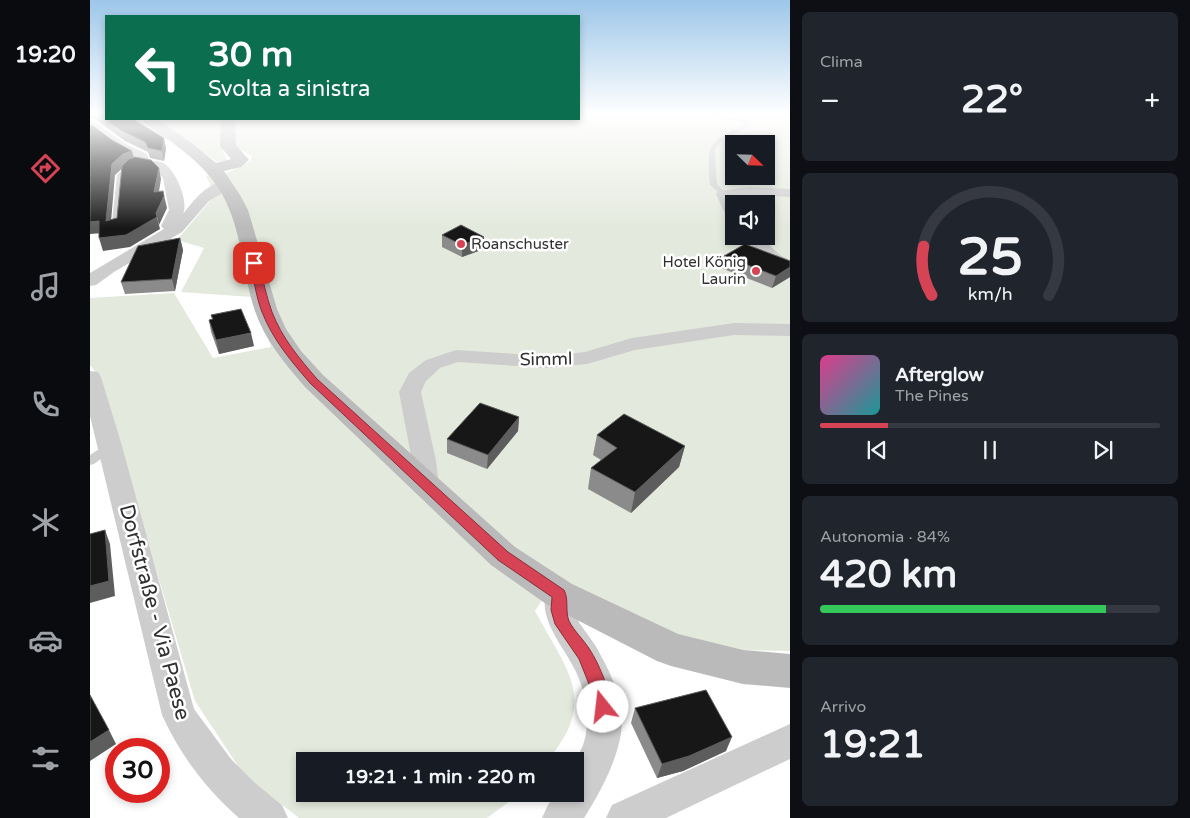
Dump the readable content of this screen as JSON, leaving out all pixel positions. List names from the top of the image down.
{
  "streets": {
    "street": ["Simml", "Dorfstraße - Via Paese"]
  },
  "places": ["Roanschuster", "Hotel König Laurin"],
  "north": "bottom right",
  "page": {
    "tabs": "19:20",
    "tile": [
      "Clima",
      ["Autonomia · 84%", "420 km"],
      ["Arrivo", "19:21"]
    ],
    "turn": ["30 m", "Svolta a sinistra"],
    "heat": ["−", "22°", "+"],
    "song": ["Afterglow", "The Pines"],
    "limit": "30",
    "trip": "19:21 · 1 min · 220 m",
    "gauge": ["25", "km/h"]
  }
}
